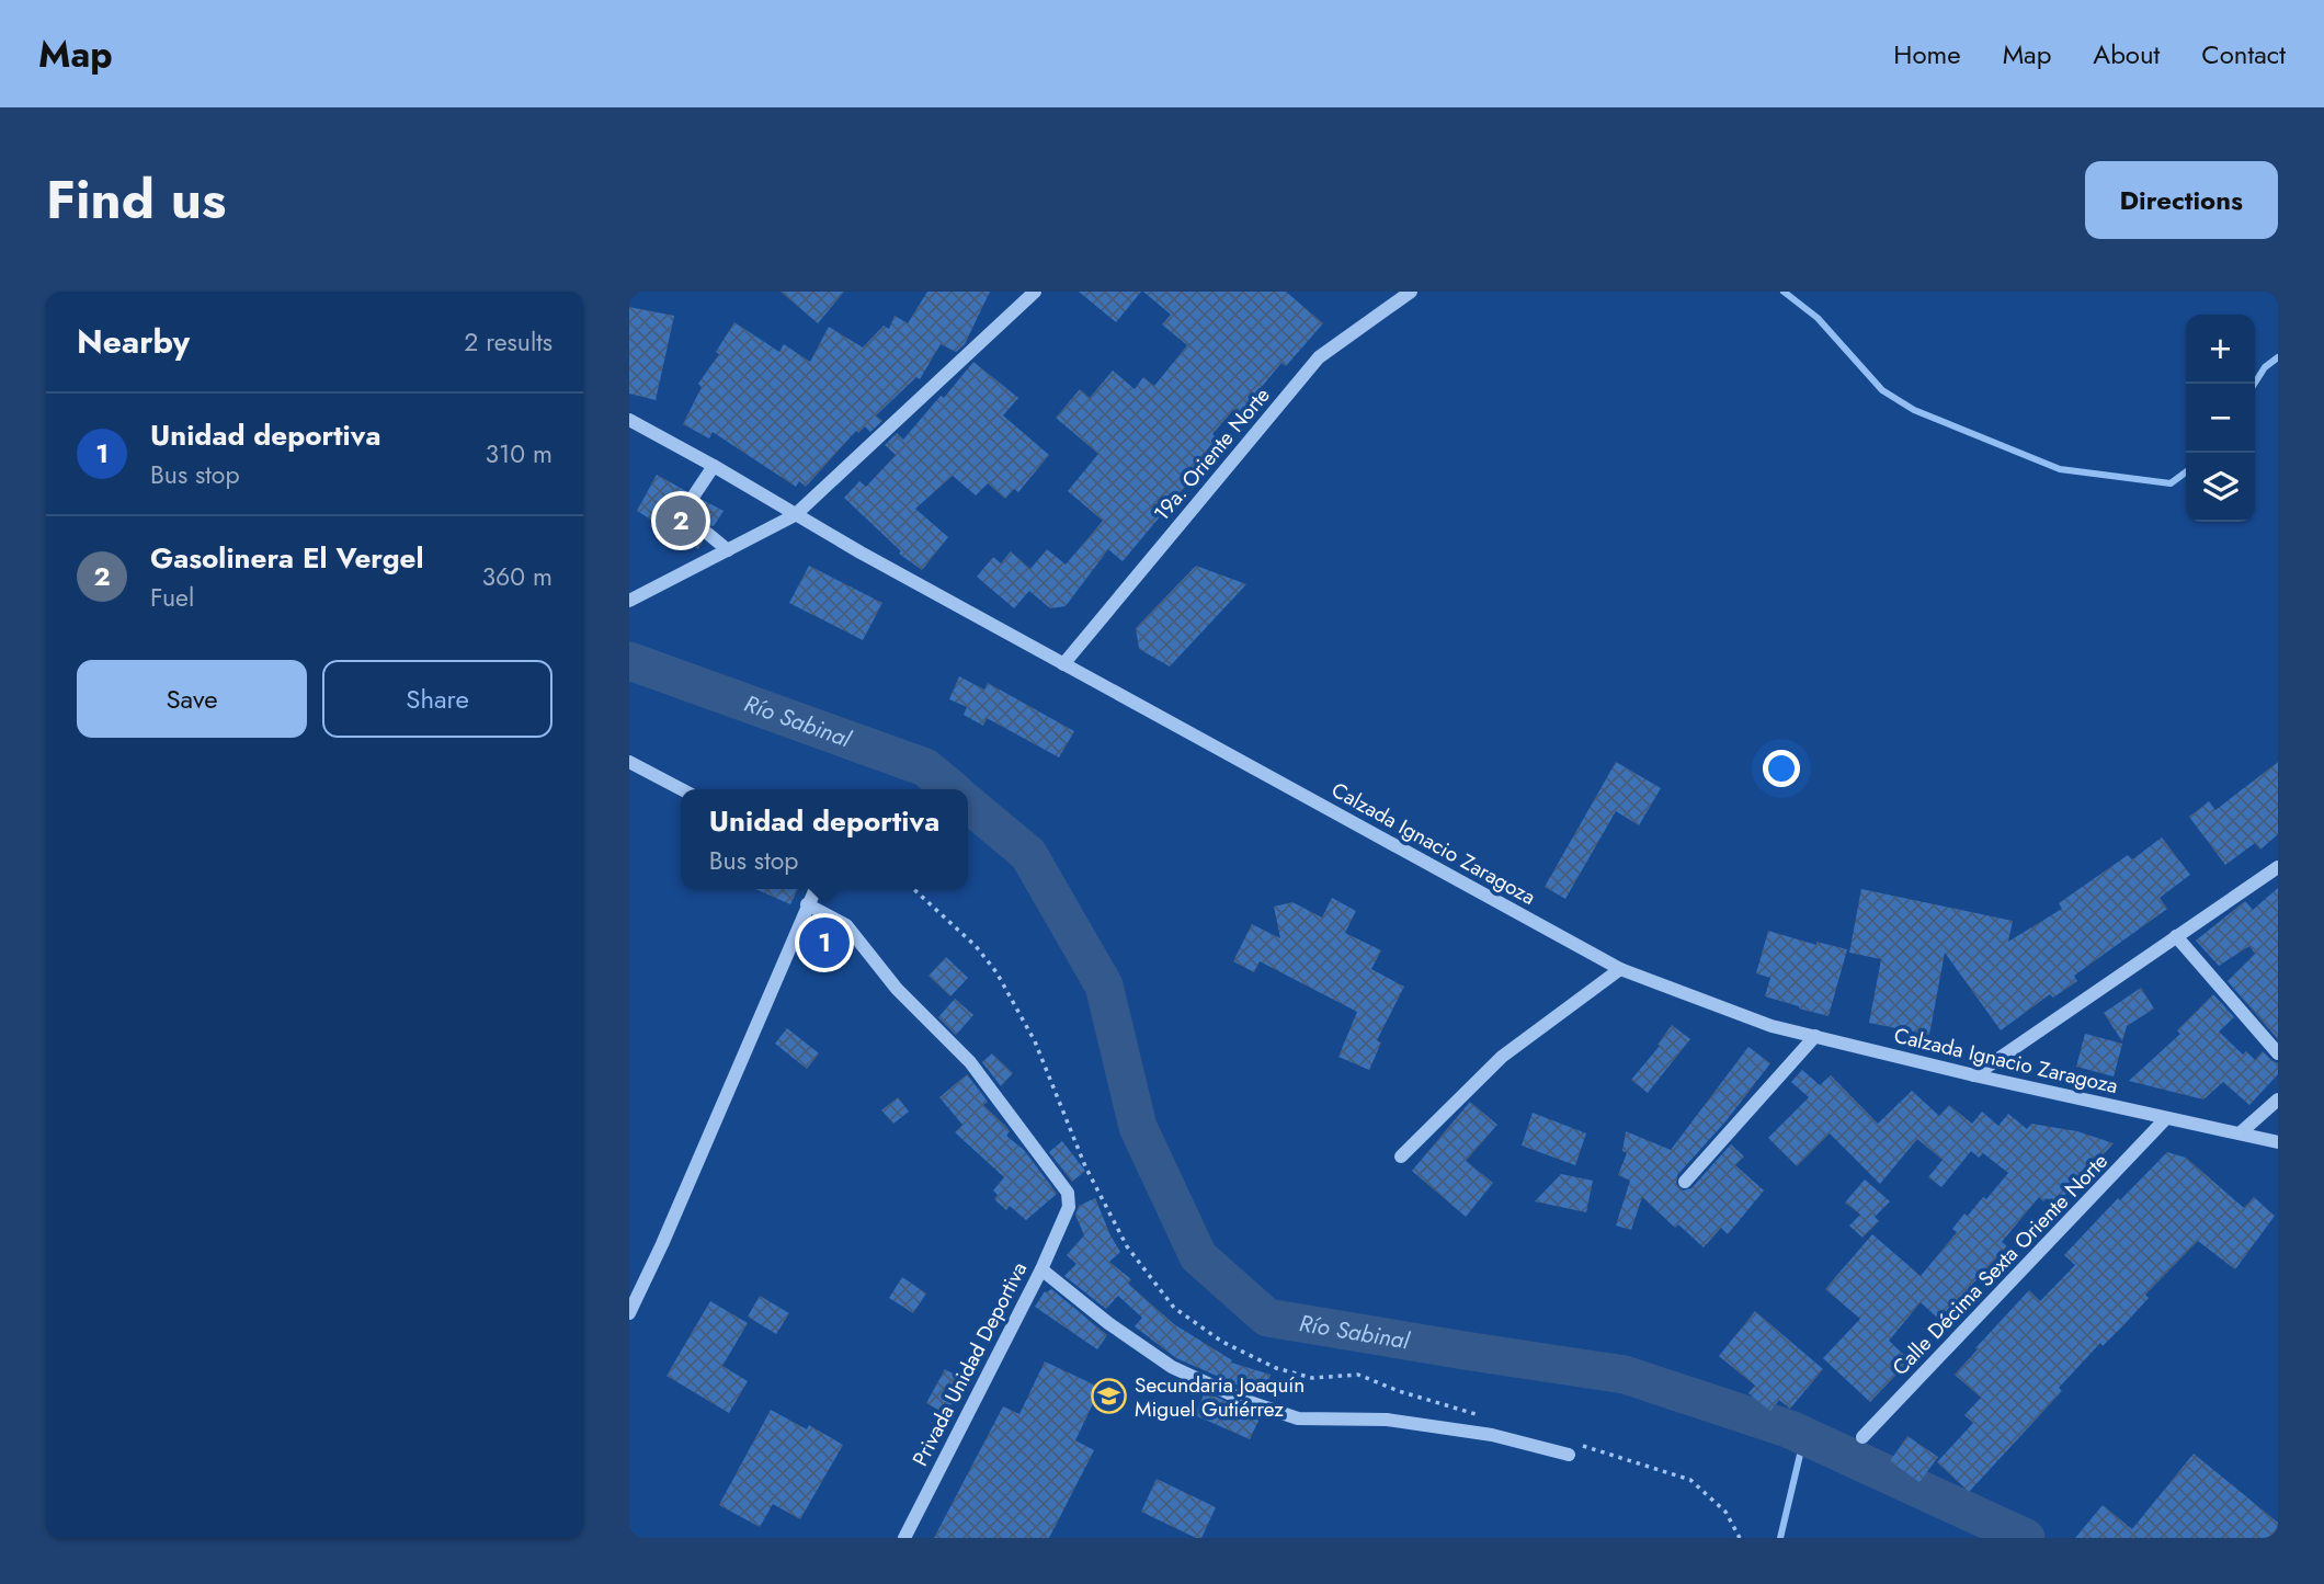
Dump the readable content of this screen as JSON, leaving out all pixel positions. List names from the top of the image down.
{
  "streets": {
    "street": [
      "19a. Oriente Norte",
      "Calzada Ignacio Zaragoza",
      "Calle Décima Sexta Oriente Norte",
      "Privada Unidad Deportiva"
    ]
  },
  "crossings": [
    ["19a. Oriente Norte", "Calzada Ignacio Zaragoza"],
    ["Calzada Ignacio Zaragoza", "Calle Décima Sexta Oriente Norte"]
  ],
  "water": ["Río Sabinal"],
  "places": {
    "school or university": ["Secundaria Joaquín Miguel Gutiérrez"]
  },
  "page": {
    "header": "Map",
    "nav": [
      "Home",
      "Map",
      "About",
      "Contact"
    ],
    "title": "Find us",
    "buttons": [
      "Directions",
      ["Save", "Share"]
    ],
    "heading": ["Nearby", "2 results"],
    "map_buttons": ["+", "−"],
    "list": [
      {
        "mark": "1",
        "name": "Unidad deportiva",
        "note": "Bus stop",
        "value": "310 m"
      },
      {
        "mark": "2",
        "name": "Gasolinera El Vergel",
        "note": "Fuel",
        "value": "360 m"
      }
    ],
    "pins": ["2", "1"],
    "popup": ["Unidad deportiva", "Bus stop"]
  }
}
